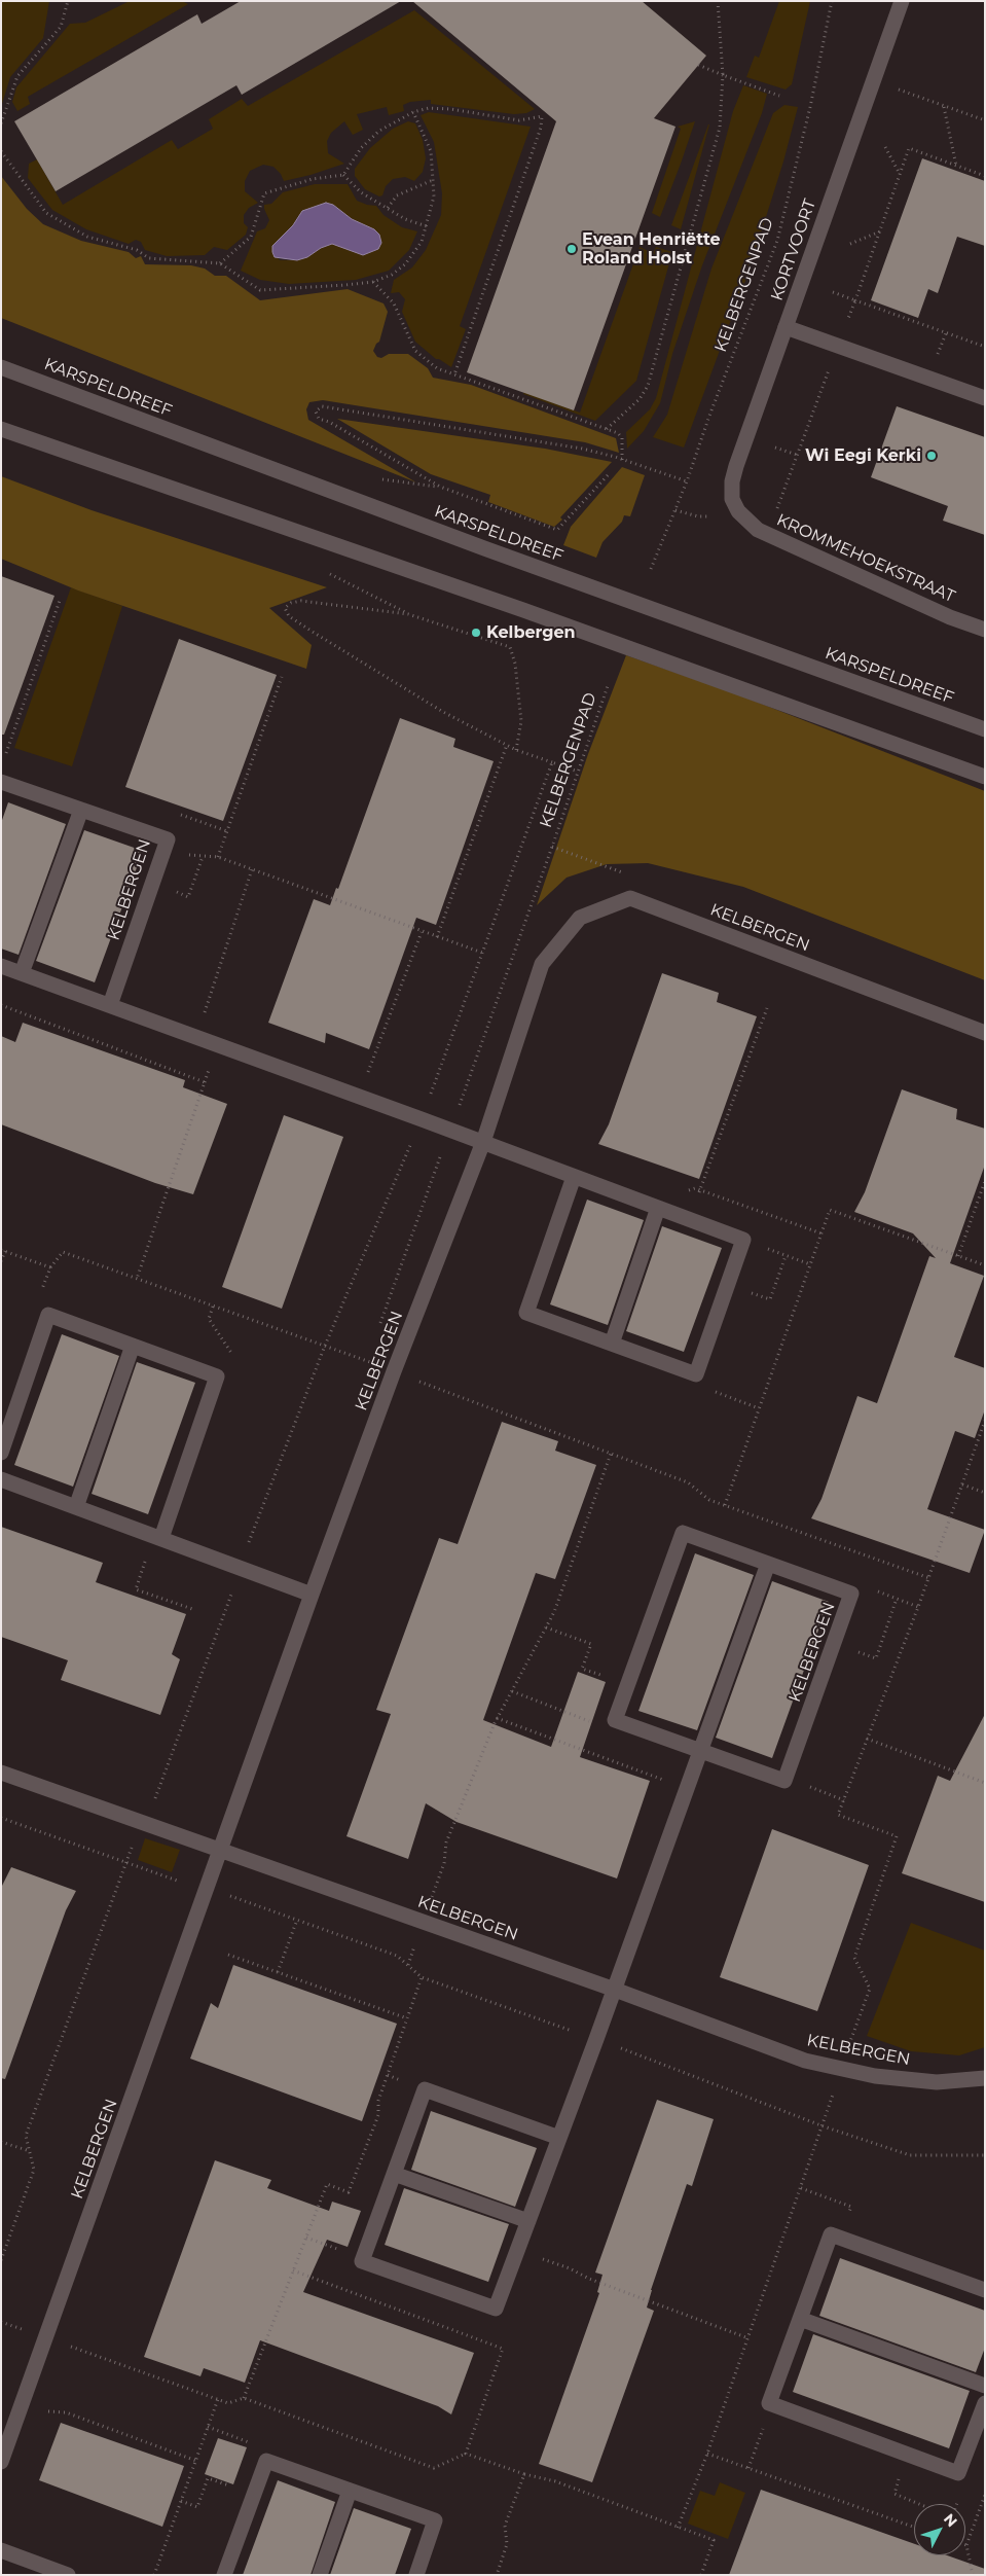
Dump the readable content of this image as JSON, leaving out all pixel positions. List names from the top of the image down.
{
  "streets": {
    "street": [
      "KORTVOORT",
      "KARSPELDREEF",
      "KROMMEHOEKSTRAAT",
      "KELBERGEN"
    ],
    "path": ["KELBERGENPAD"]
  },
  "crossings": [
    ["KORTVOORT", "KROMMEHOEKSTRAAT"]
  ],
  "places": ["Evean Henriëtte Roland Holst", "Wi Eegi Kerki", "Kelbergen"],
  "north": "top right"
}
